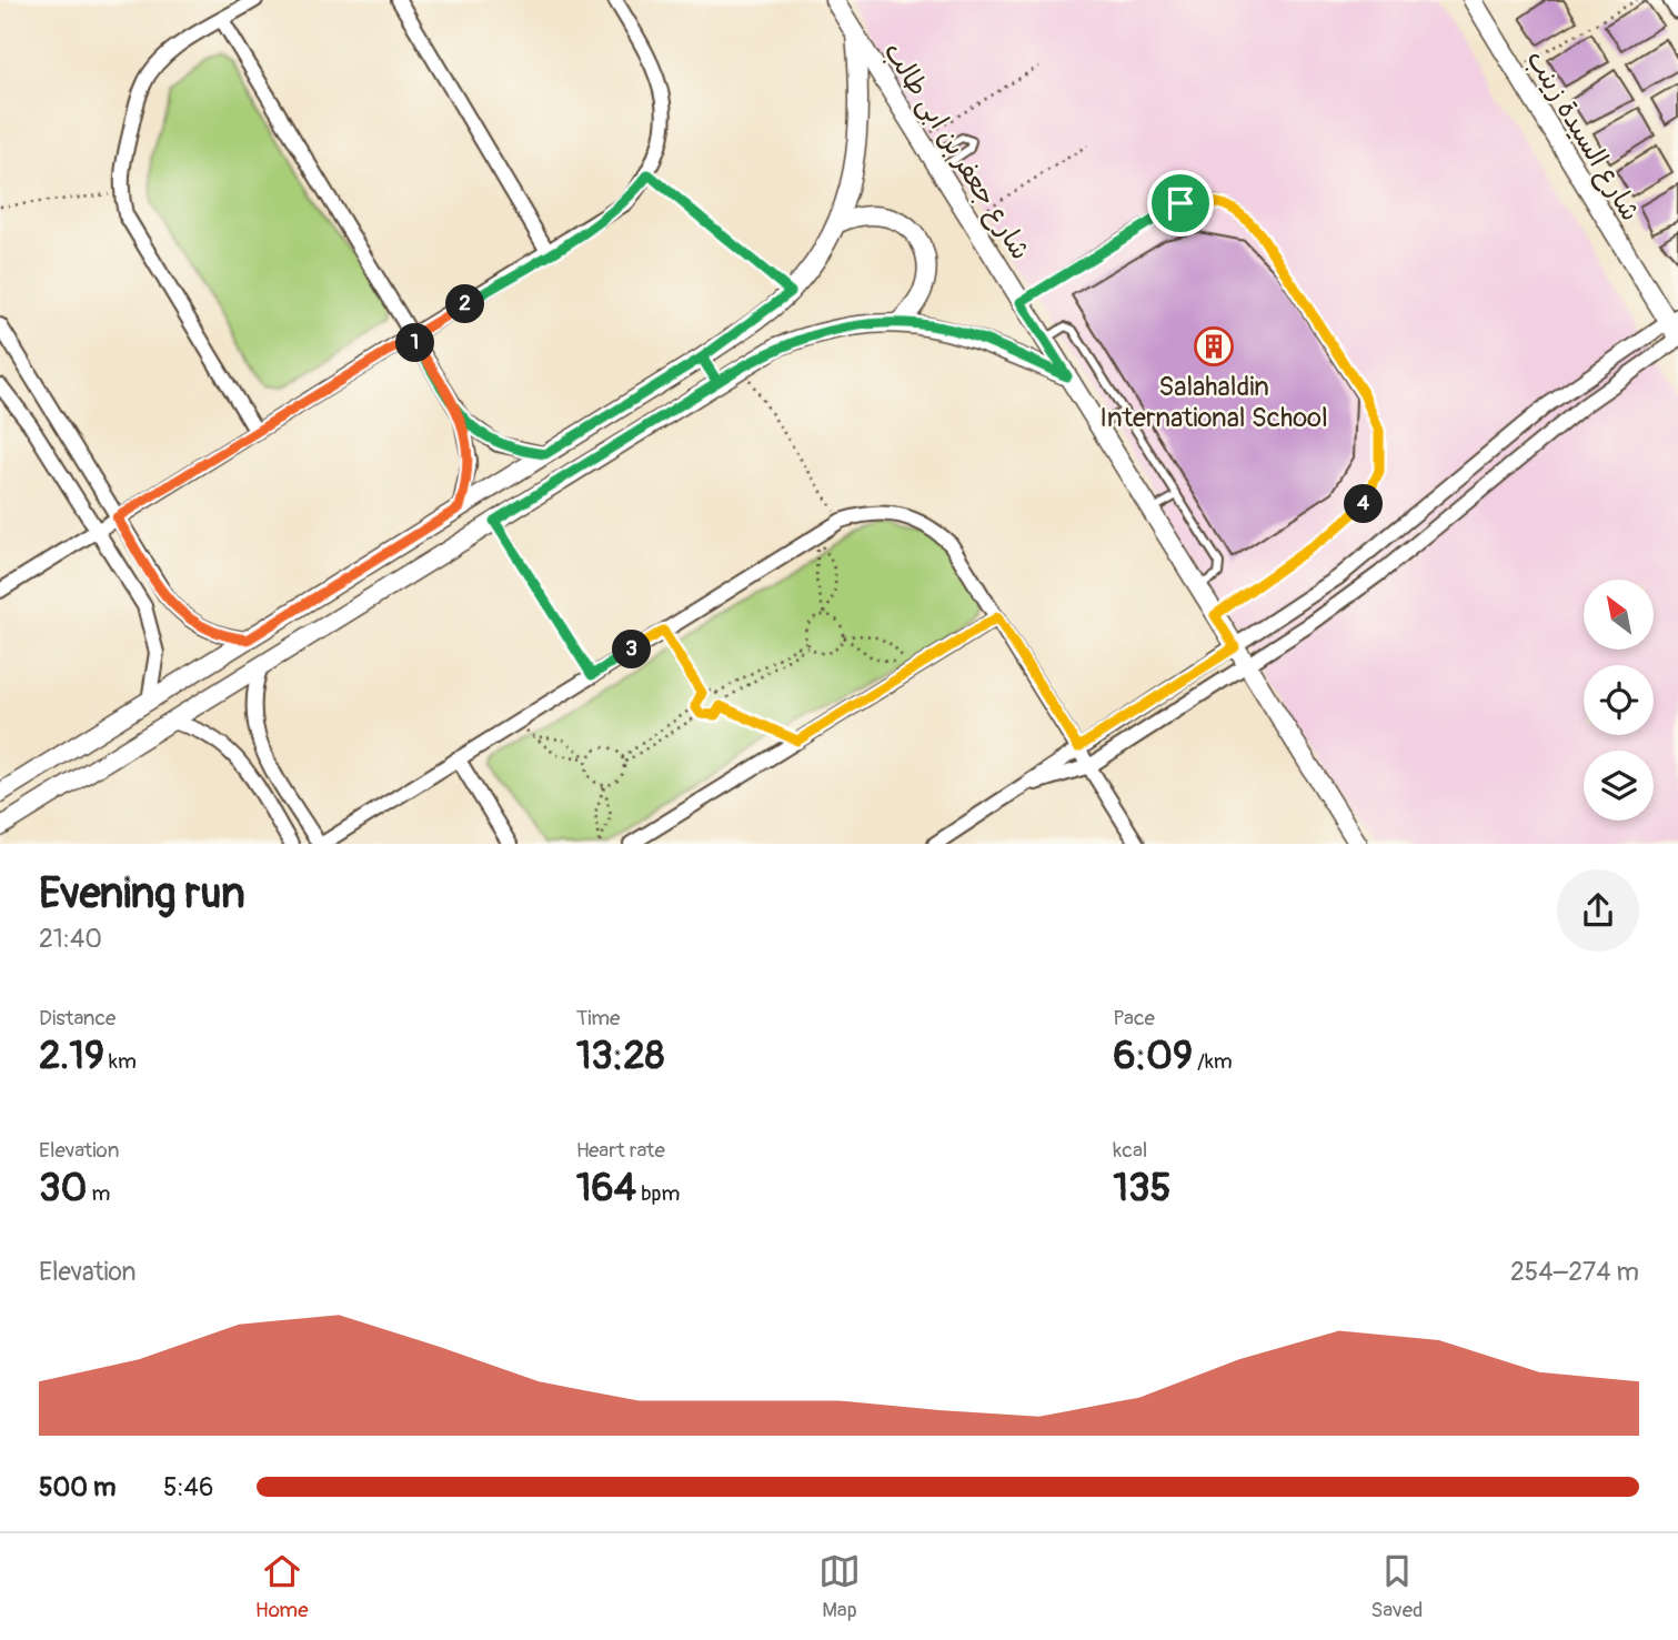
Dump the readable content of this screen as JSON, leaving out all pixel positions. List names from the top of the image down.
{
  "streets": {
    "street": ["شارع السيدة زينب", "شارع جعفر بن ابى طالب"]
  },
  "places": {
    "building": ["Salahaldin International School"]
  },
  "north": "top left",
  "page": {
    "pins": [
      "2",
      "1",
      "4",
      "3"
    ],
    "heading": ["Evening run", "21:40"],
    "stats": [
      ["Distance", "2.19 km"],
      ["Time", "13:28"],
      ["Pace", "6:09 /km"],
      ["Elevation", "30 m"],
      ["Heart rate", "164 bpm"],
      ["kcal", "135"]
    ],
    "chart": ["Elevation", "254–274 m"],
    "list": [
      {
        "name": "500 m",
        "note": "5:46"
      }
    ],
    "tabs": ["Home", "Map", "Saved"]
  }
}
